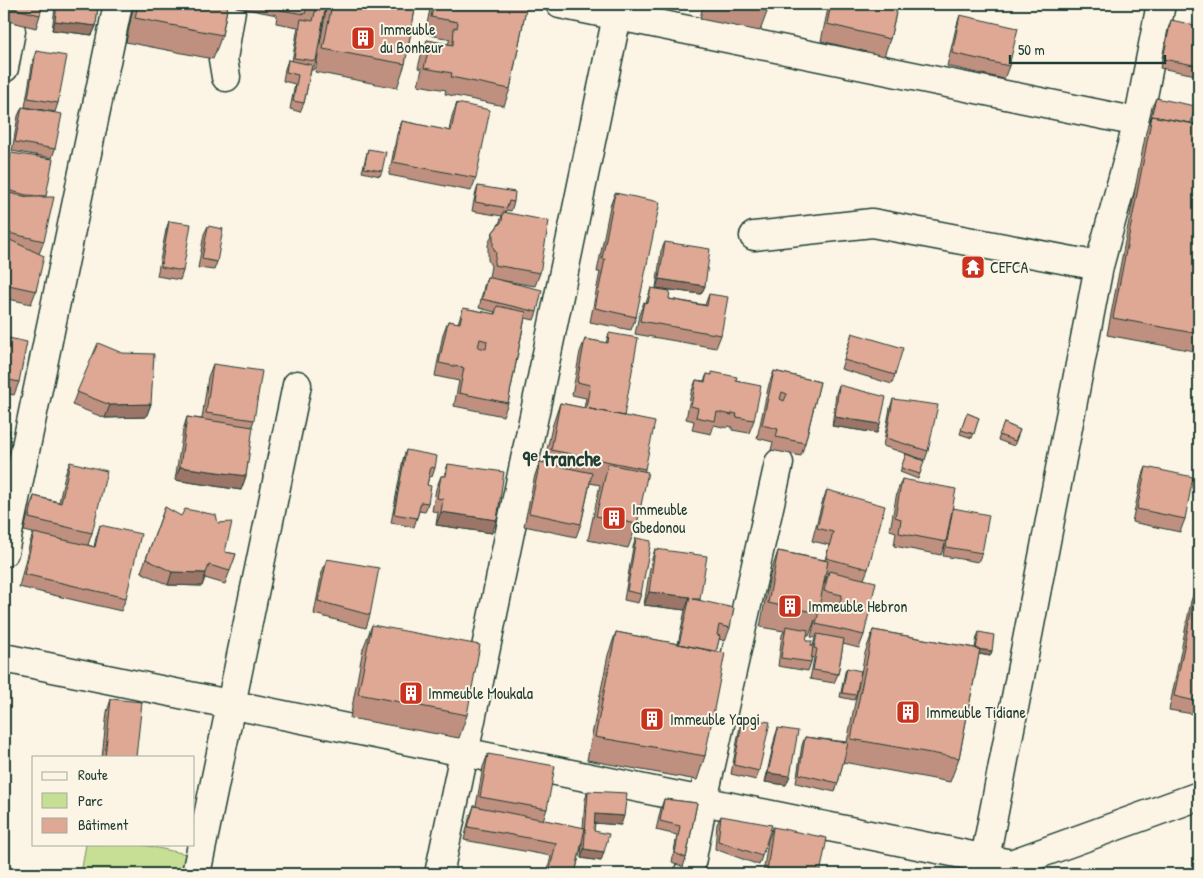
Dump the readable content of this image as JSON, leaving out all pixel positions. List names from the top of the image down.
{
  "districts": ["9ᵉ tranche"],
  "places": {
    "building": [
      "Immeuble du Bonheur",
      "Immeuble Gbedonou",
      "Immeuble Hebron",
      "Immeuble Moukala",
      "Immeuble Tidiane",
      "Immeuble Yapgi"
    ],
    "temple": ["CEFCA"]
  },
  "legend": ["Route", "Parc", "Bâtiment"],
  "scale_bar": "50 m"
}
